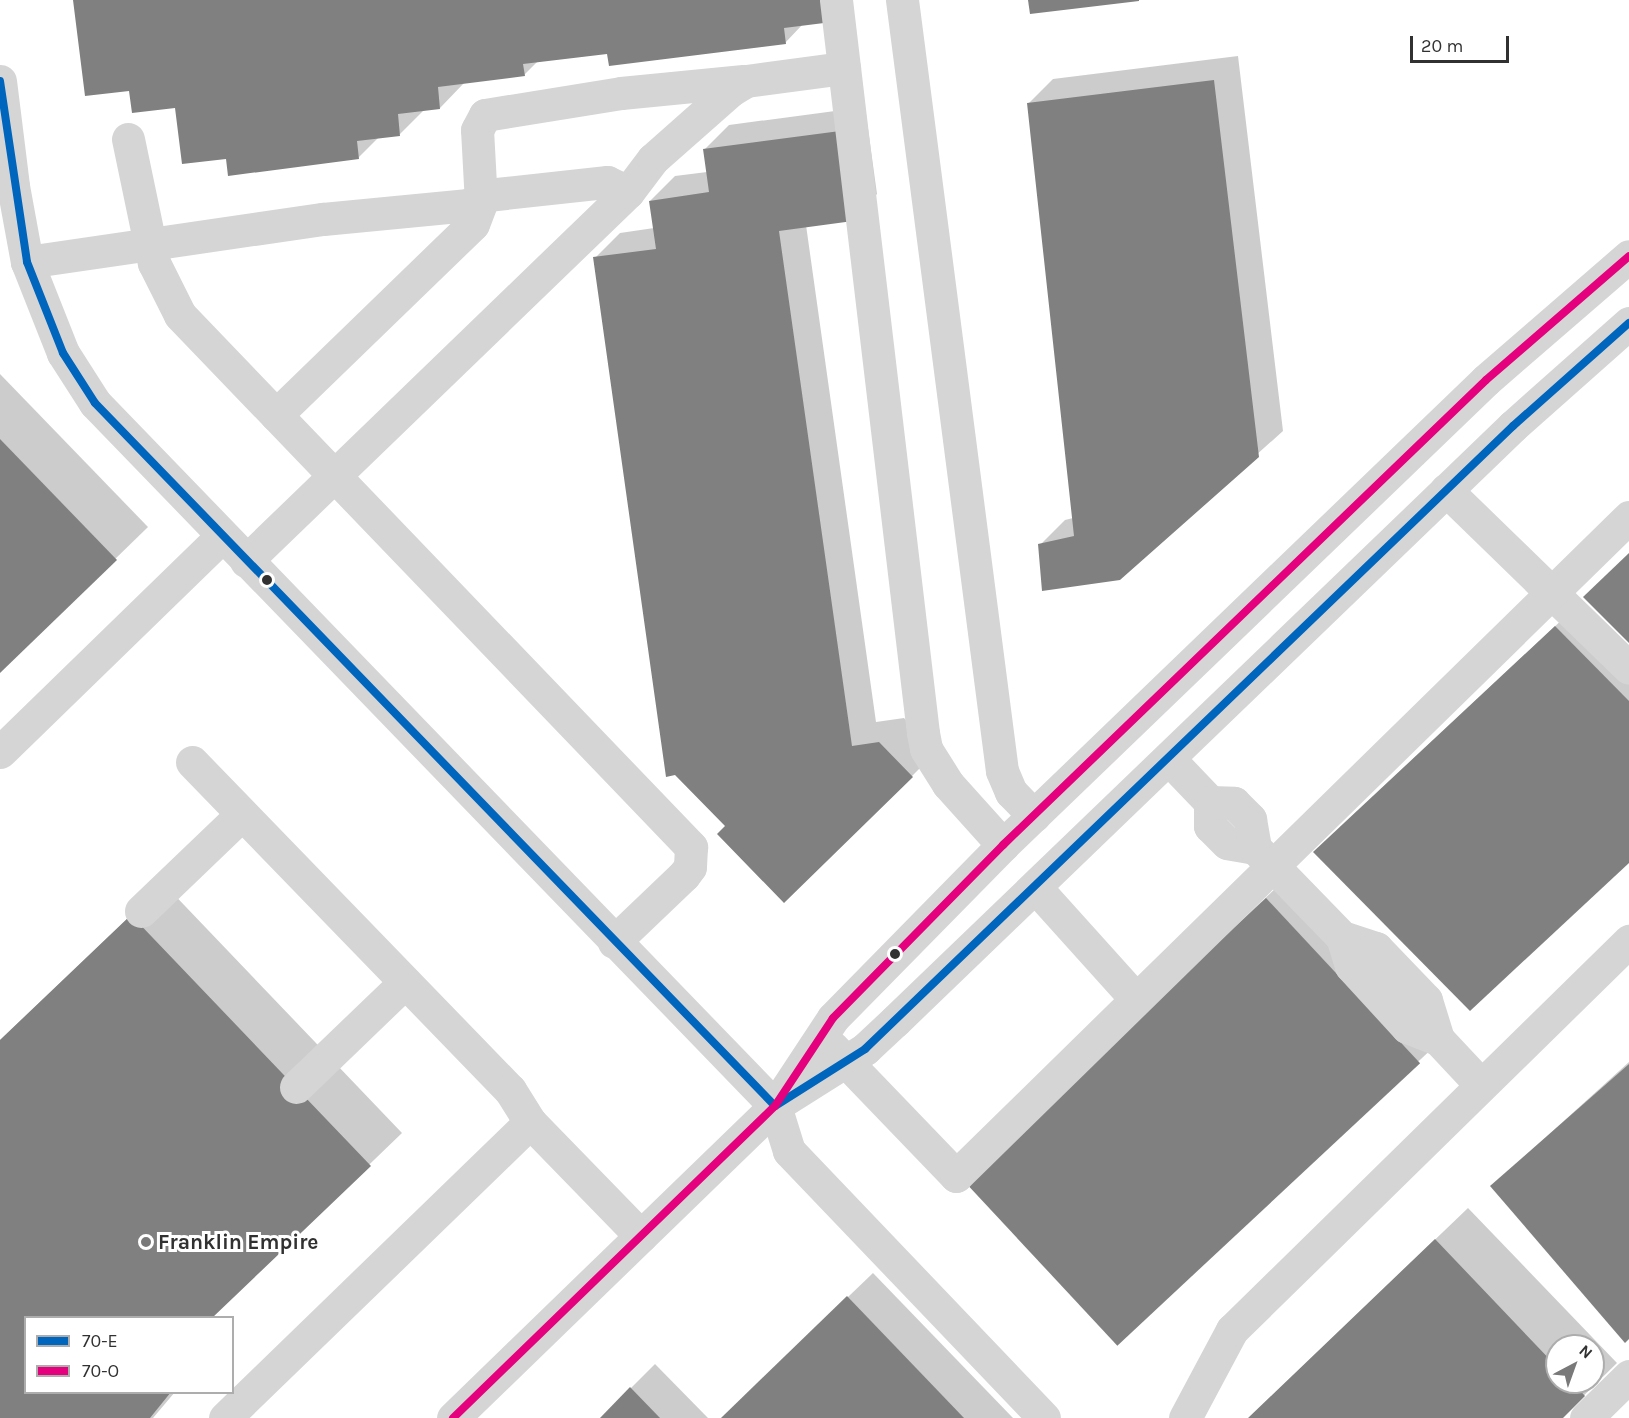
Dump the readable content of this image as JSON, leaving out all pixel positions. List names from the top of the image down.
{
  "places": ["Franklin Empire"],
  "lines": ["transit line 70-E", "transit line 70-O"],
  "legend": ["70-E", "70-O"],
  "scale_bar": "20 m",
  "north": "top right"
}
